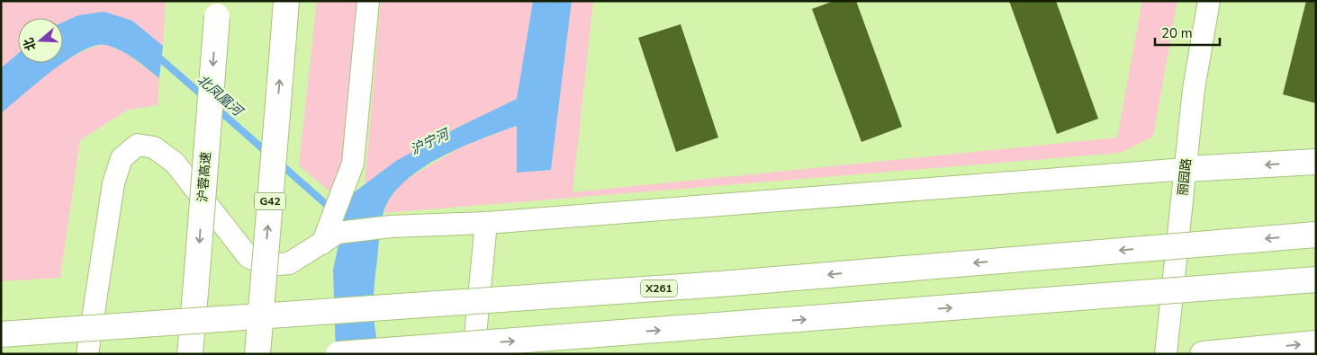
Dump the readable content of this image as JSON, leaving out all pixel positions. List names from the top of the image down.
{
  "streets": {
    "main road": ["沪蓉高速", "G42", "X261"],
    "street": ["丽园路"]
  },
  "water": ["北凤凰河", "沪宁河"],
  "scale_bar": "20 m",
  "north": "left"
}
